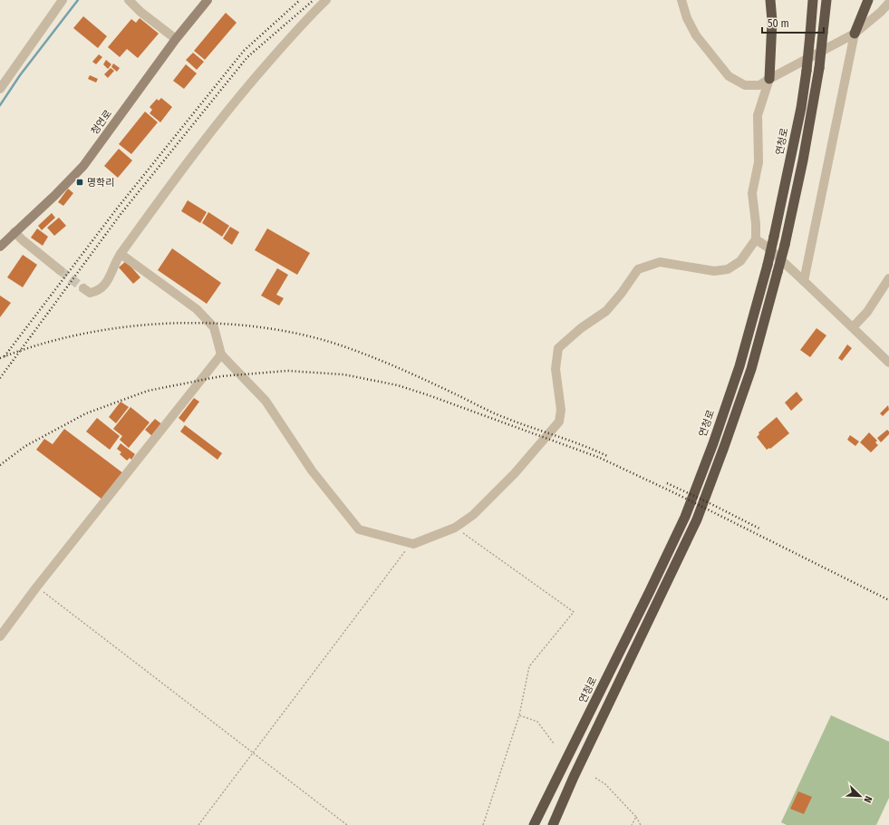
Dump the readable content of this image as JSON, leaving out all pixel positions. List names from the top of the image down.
{
  "streets": {
    "highway": ["연청로"],
    "main road": ["청연로"]
  },
  "places": {
    "transit": ["명학리"]
  },
  "scale_bar": "50 m",
  "north": "bottom right"
}
